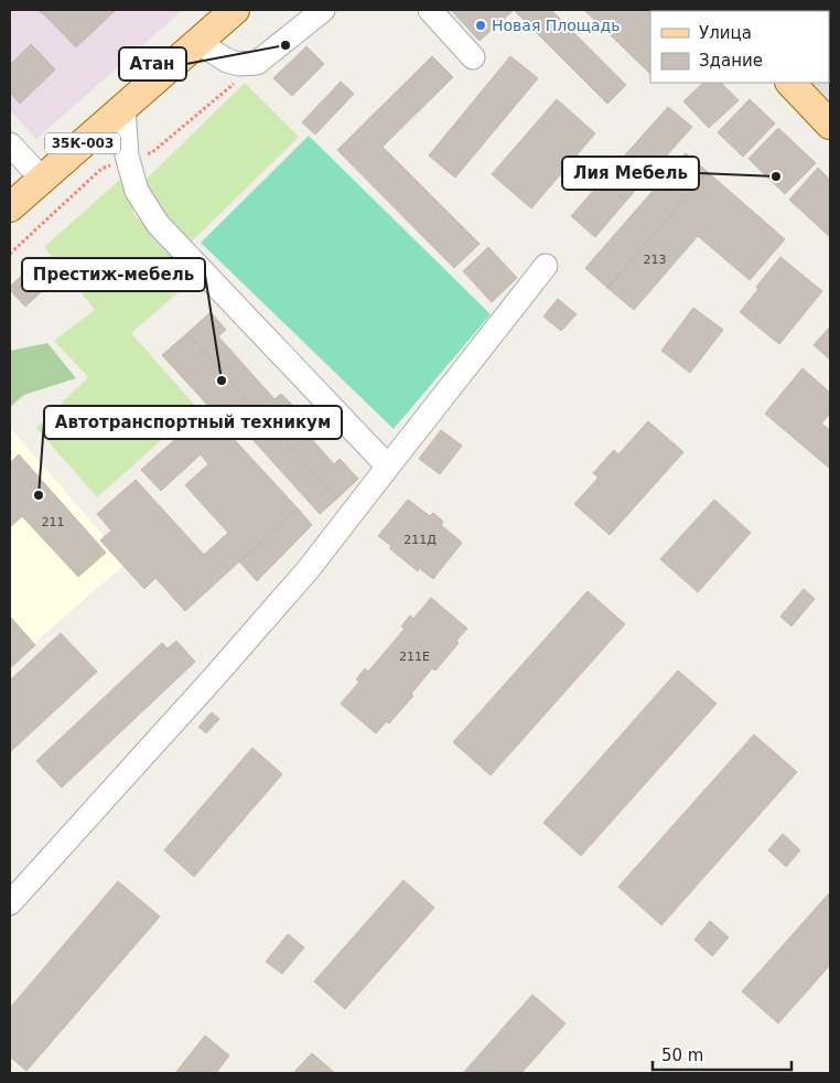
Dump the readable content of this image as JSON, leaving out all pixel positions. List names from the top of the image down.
{
  "streets": {
    "main road": ["35К-003"]
  },
  "places": [
    "Новая Площадь",
    "Атан",
    "Лия Мебель",
    "Престиж-мебель",
    "Автотранспортный техникум"
  ],
  "house_numbers": [
    "213",
    "211",
    "211Д",
    "211Е"
  ],
  "legend": ["Улица", "Здание"],
  "scale_bar": "50 m"
}
